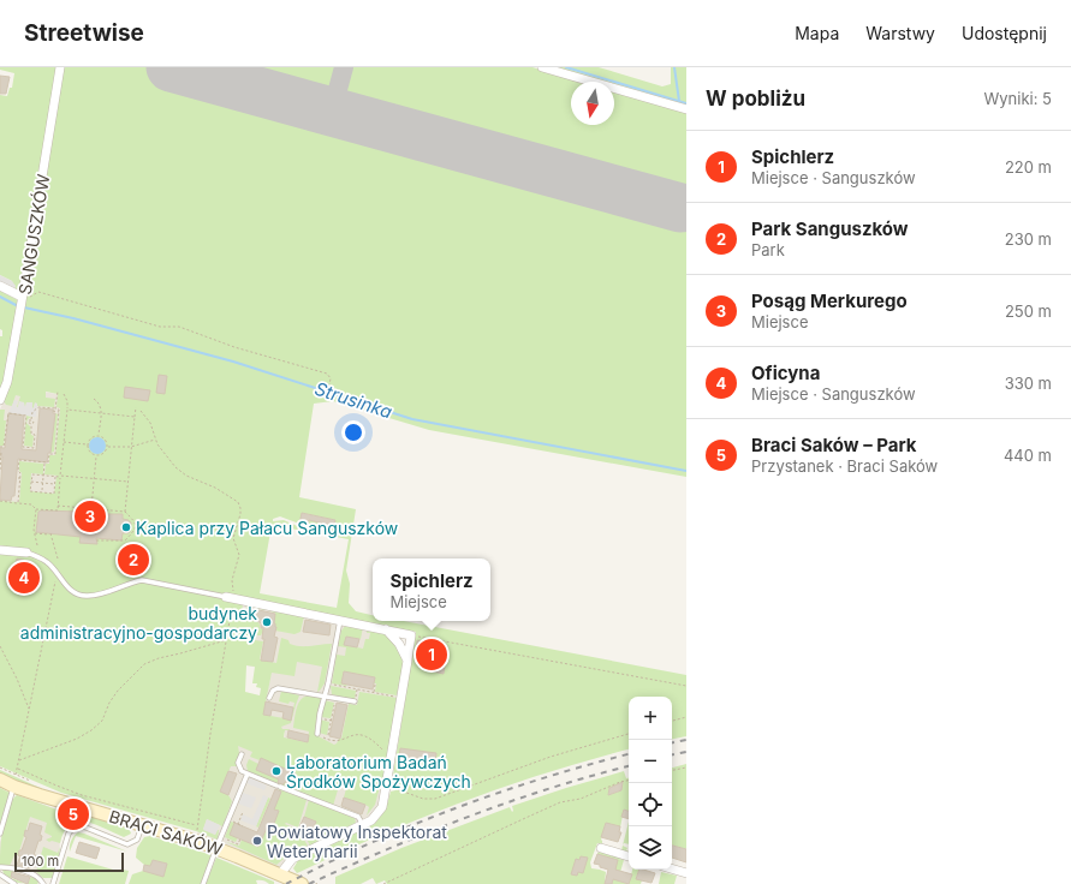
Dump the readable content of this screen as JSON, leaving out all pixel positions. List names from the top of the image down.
{
  "streets": {
    "street": ["SANGUSZKÓW", "BRACI SAKÓW"]
  },
  "water": ["Strusinka"],
  "places": [
    "Kaplica przy Pałacu Sanguszków",
    "budynek administracyjno-gospodarczy",
    "Laboratorium Badań Środków Spożywczych",
    "Powiatowy Inspektorat Weterynarii"
  ],
  "scale_bar": "100 m",
  "north": "bottom",
  "page": {
    "header": "Streetwise",
    "nav": ["Mapa", "Warstwy", "Udostępnij"],
    "heading": ["W pobliżu", "Wyniki: 5"],
    "list": [
      {
        "mark": "1",
        "name": "Spichlerz",
        "note": "Miejsce · Sanguszków",
        "value": "220 m"
      },
      {
        "mark": "2",
        "name": "Park Sanguszków",
        "note": "Park",
        "value": "230 m"
      },
      {
        "mark": "3",
        "name": "Posąg Merkurego",
        "note": "Miejsce",
        "value": "250 m"
      },
      {
        "mark": "4",
        "name": "Oficyna",
        "note": "Miejsce · Sanguszków",
        "value": "330 m"
      },
      {
        "mark": "5",
        "name": "Braci Saków – Park",
        "note": "Przystanek · Braci Saków",
        "value": "440 m"
      }
    ],
    "pins": [
      "3",
      "2",
      "4",
      "1",
      "5"
    ],
    "popup": ["Spichlerz", "Miejsce"],
    "map_buttons": ["+", "−"],
    "scale": "100 m"
  }
}
